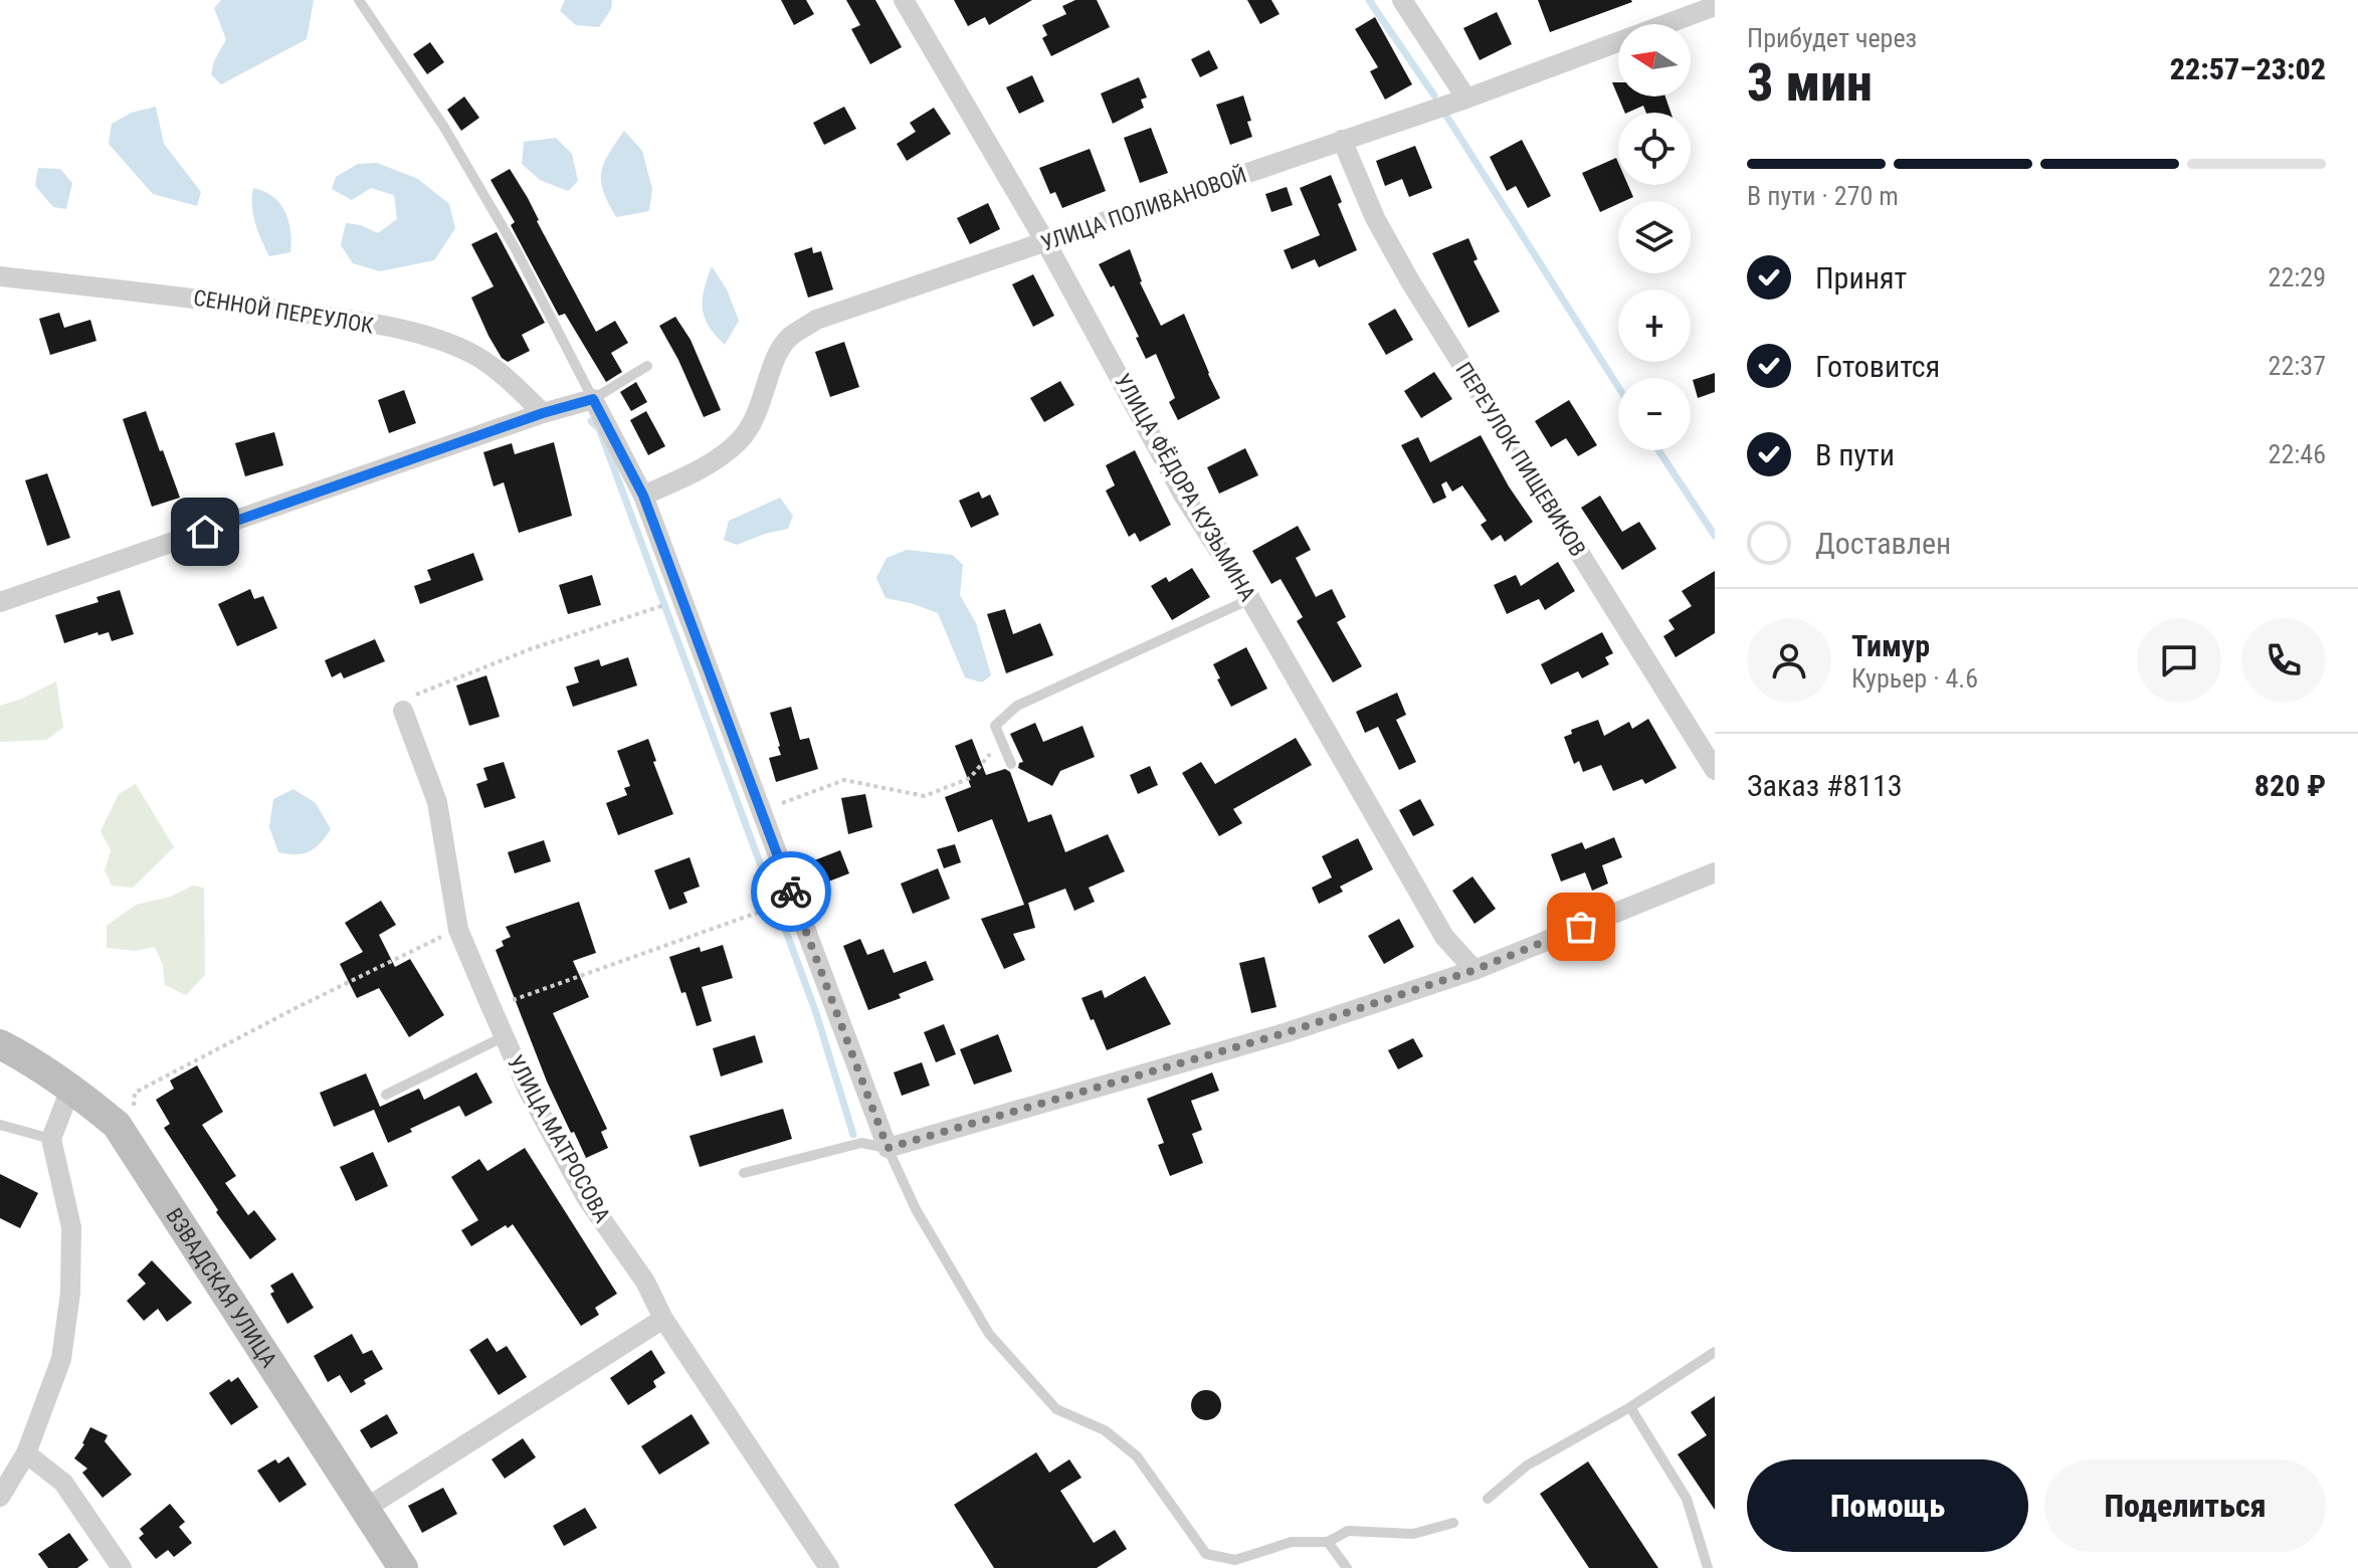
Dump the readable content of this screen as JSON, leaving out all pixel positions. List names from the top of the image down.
{
  "streets": {
    "street": [
      "УЛИЦА ПОЛИВАНОВОЙ",
      "СЕННОЙ ПЕРЕУЛОК",
      "ПЕРЕУЛОК ПИЩЕВИКОВ",
      "УЛИЦА ФЁДОРА КУЗЬМИНА",
      "УЛИЦА МАТРОСОВА",
      "ВЗВАДСКАЯ УЛИЦА"
    ]
  },
  "crossings": [
    ["УЛИЦА ПОЛИВАНОВОЙ", "ПЕРЕУЛОК ПИЩЕВИКОВ"],
    ["УЛИЦА ПОЛИВАНОВОЙ", "УЛИЦА ФЁДОРА КУЗЬМИНА"]
  ],
  "north": "left",
  "page": {
    "heading": ["3 мин", "Прибудет через", "22:57–23:02"],
    "panel": [
      "Тимур",
      "Курьер · 4.6",
      "Заказ #8113",
      "820 ₽"
    ],
    "map_buttons": ["+", "−"],
    "bar": "В пути · 270 m",
    "list": [
      ["Принят", "22:29"],
      ["Готовится", "22:37"],
      ["В пути", "22:46"],
      "Доставлен"
    ],
    "buttons": ["Помощь", "Поделиться"]
  }
}
